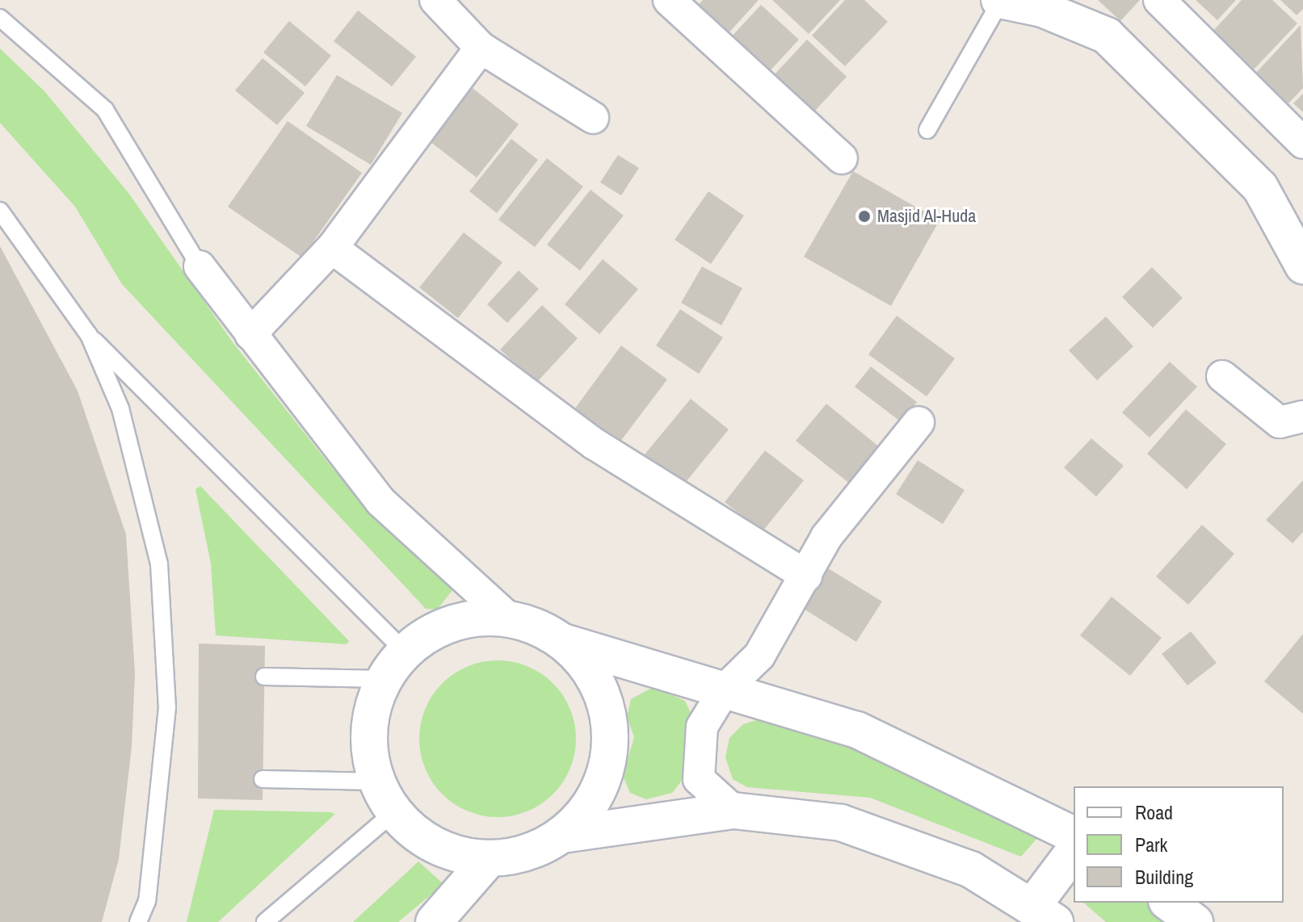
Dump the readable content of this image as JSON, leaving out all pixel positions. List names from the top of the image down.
{
  "places": ["Masjid Al-Huda"],
  "legend": ["Road", "Park", "Building"]
}
